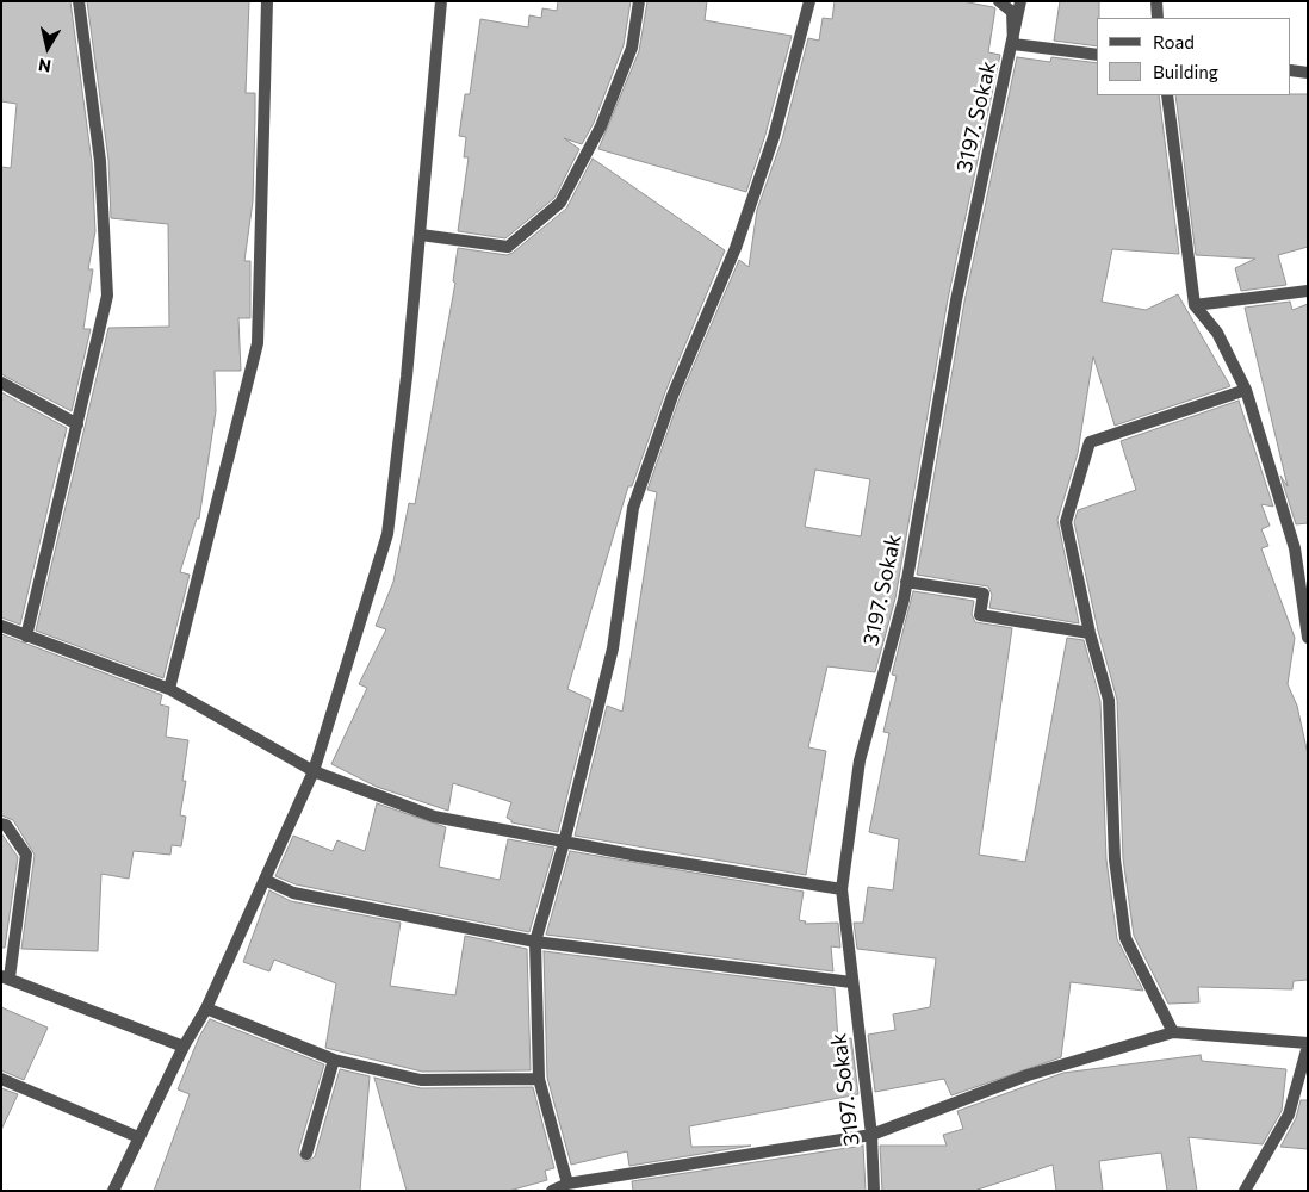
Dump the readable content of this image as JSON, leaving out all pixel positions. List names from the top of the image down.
{
  "streets": {
    "street": ["3197. Sokak"]
  },
  "legend": ["Road", "Building"],
  "north": "bottom"
}
